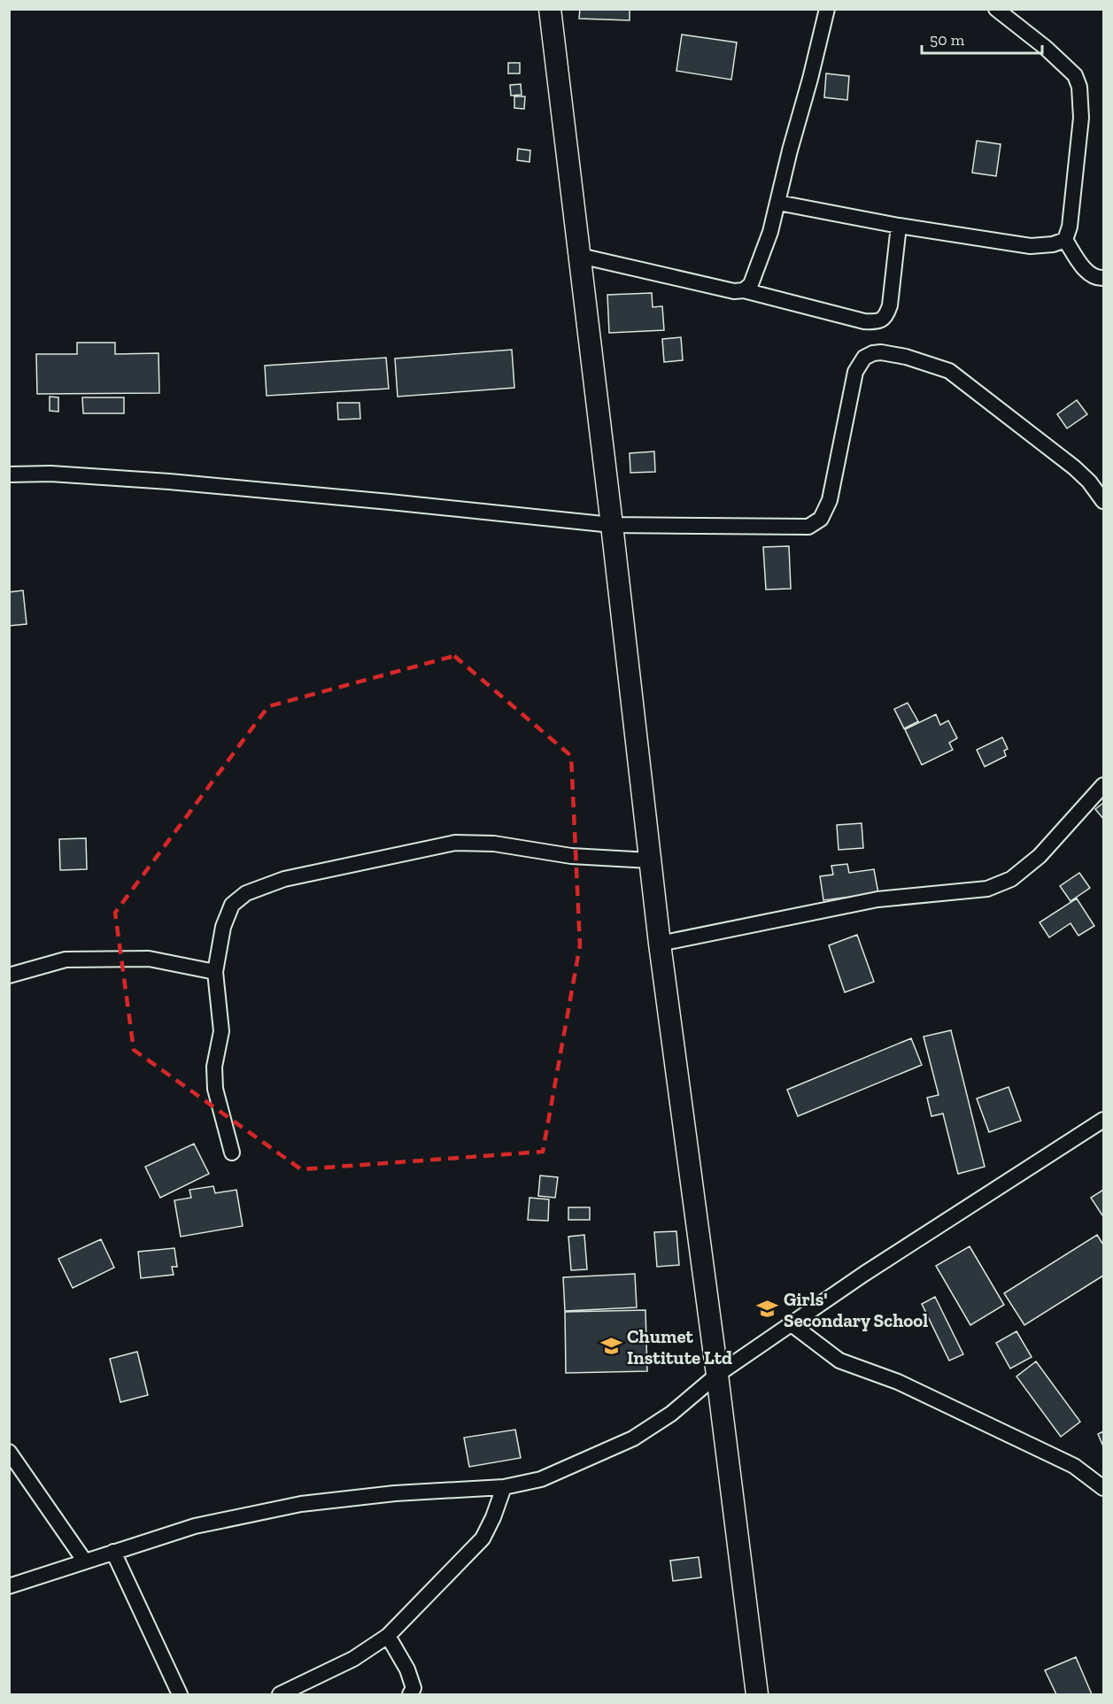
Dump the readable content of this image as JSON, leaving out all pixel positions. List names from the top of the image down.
{
  "places": {
    "school or university": ["Girls' Secondary School", "Chumet Institute Ltd"]
  },
  "scale_bar": "50 m"
}
